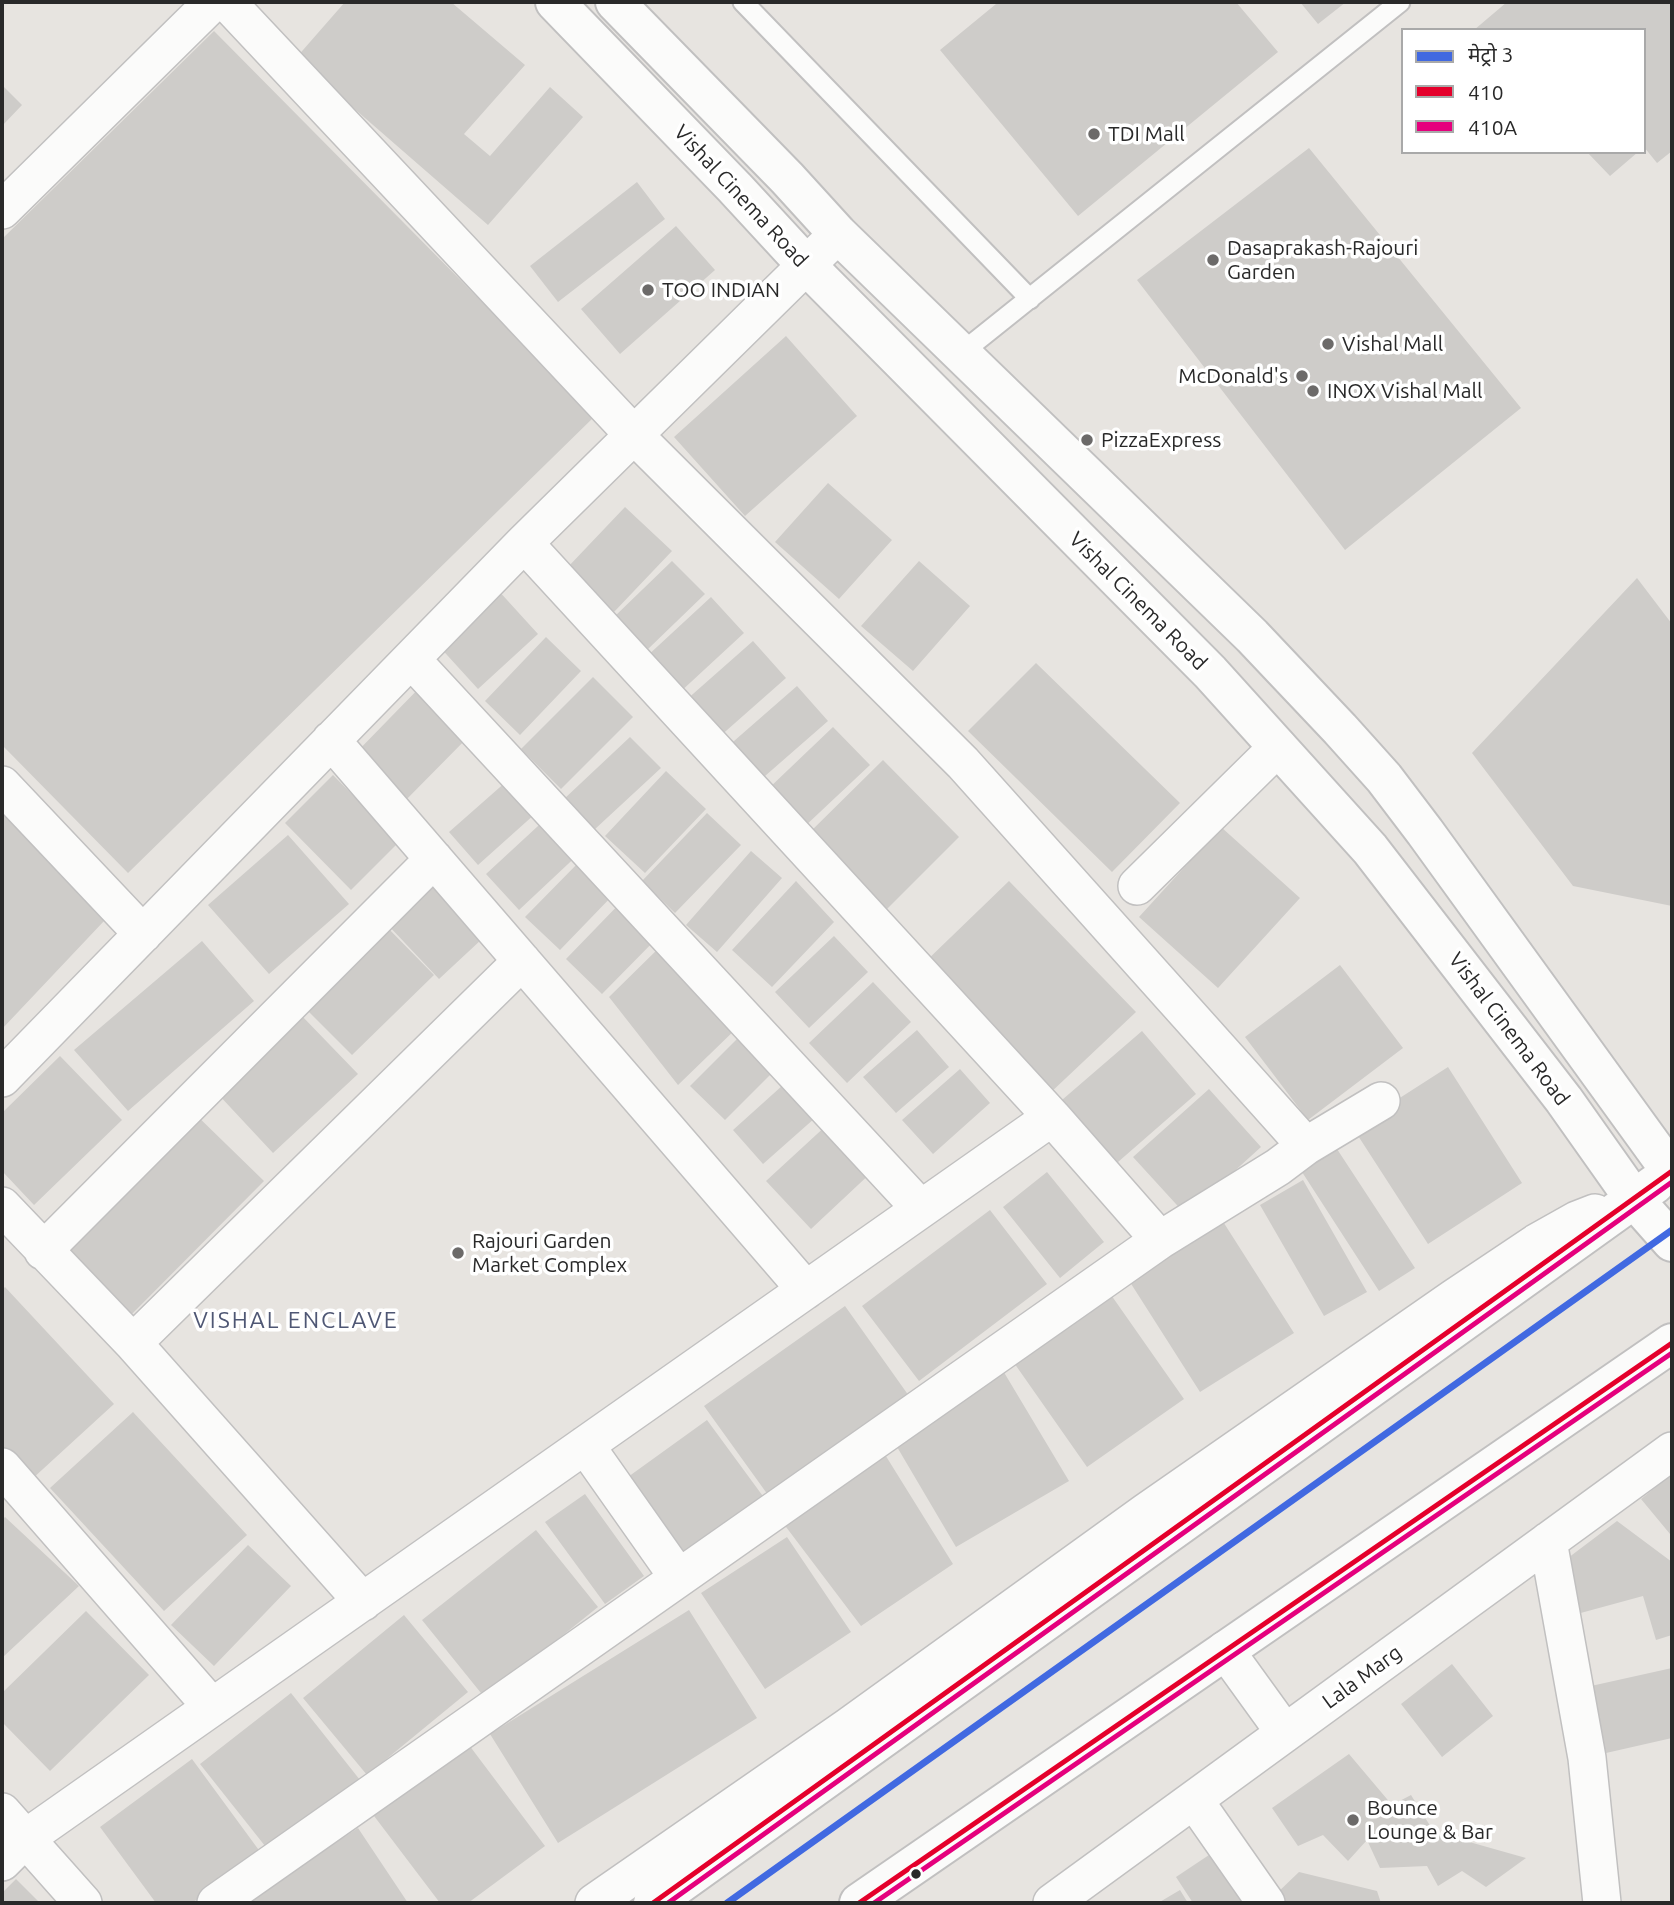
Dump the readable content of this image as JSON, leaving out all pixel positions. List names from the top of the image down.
{
  "streets": {
    "street": ["Vishal Cinema Road", "Lala Marg"]
  },
  "districts": ["VISHAL ENCLAVE"],
  "places": [
    "TDI Mall",
    "Dasaprakash-Rajouri Garden",
    "TOO INDIAN",
    "Vishal Mall",
    "McDonald's",
    "INOX Vishal Mall",
    "PizzaExpress",
    "Rajouri Garden Market Complex",
    "Bounce Lounge & Bar"
  ],
  "lines": ["transit line 410", "transit line 410A", "metro line 3"],
  "legend": ["मेट्रो 3", "410", "410A"]
}
